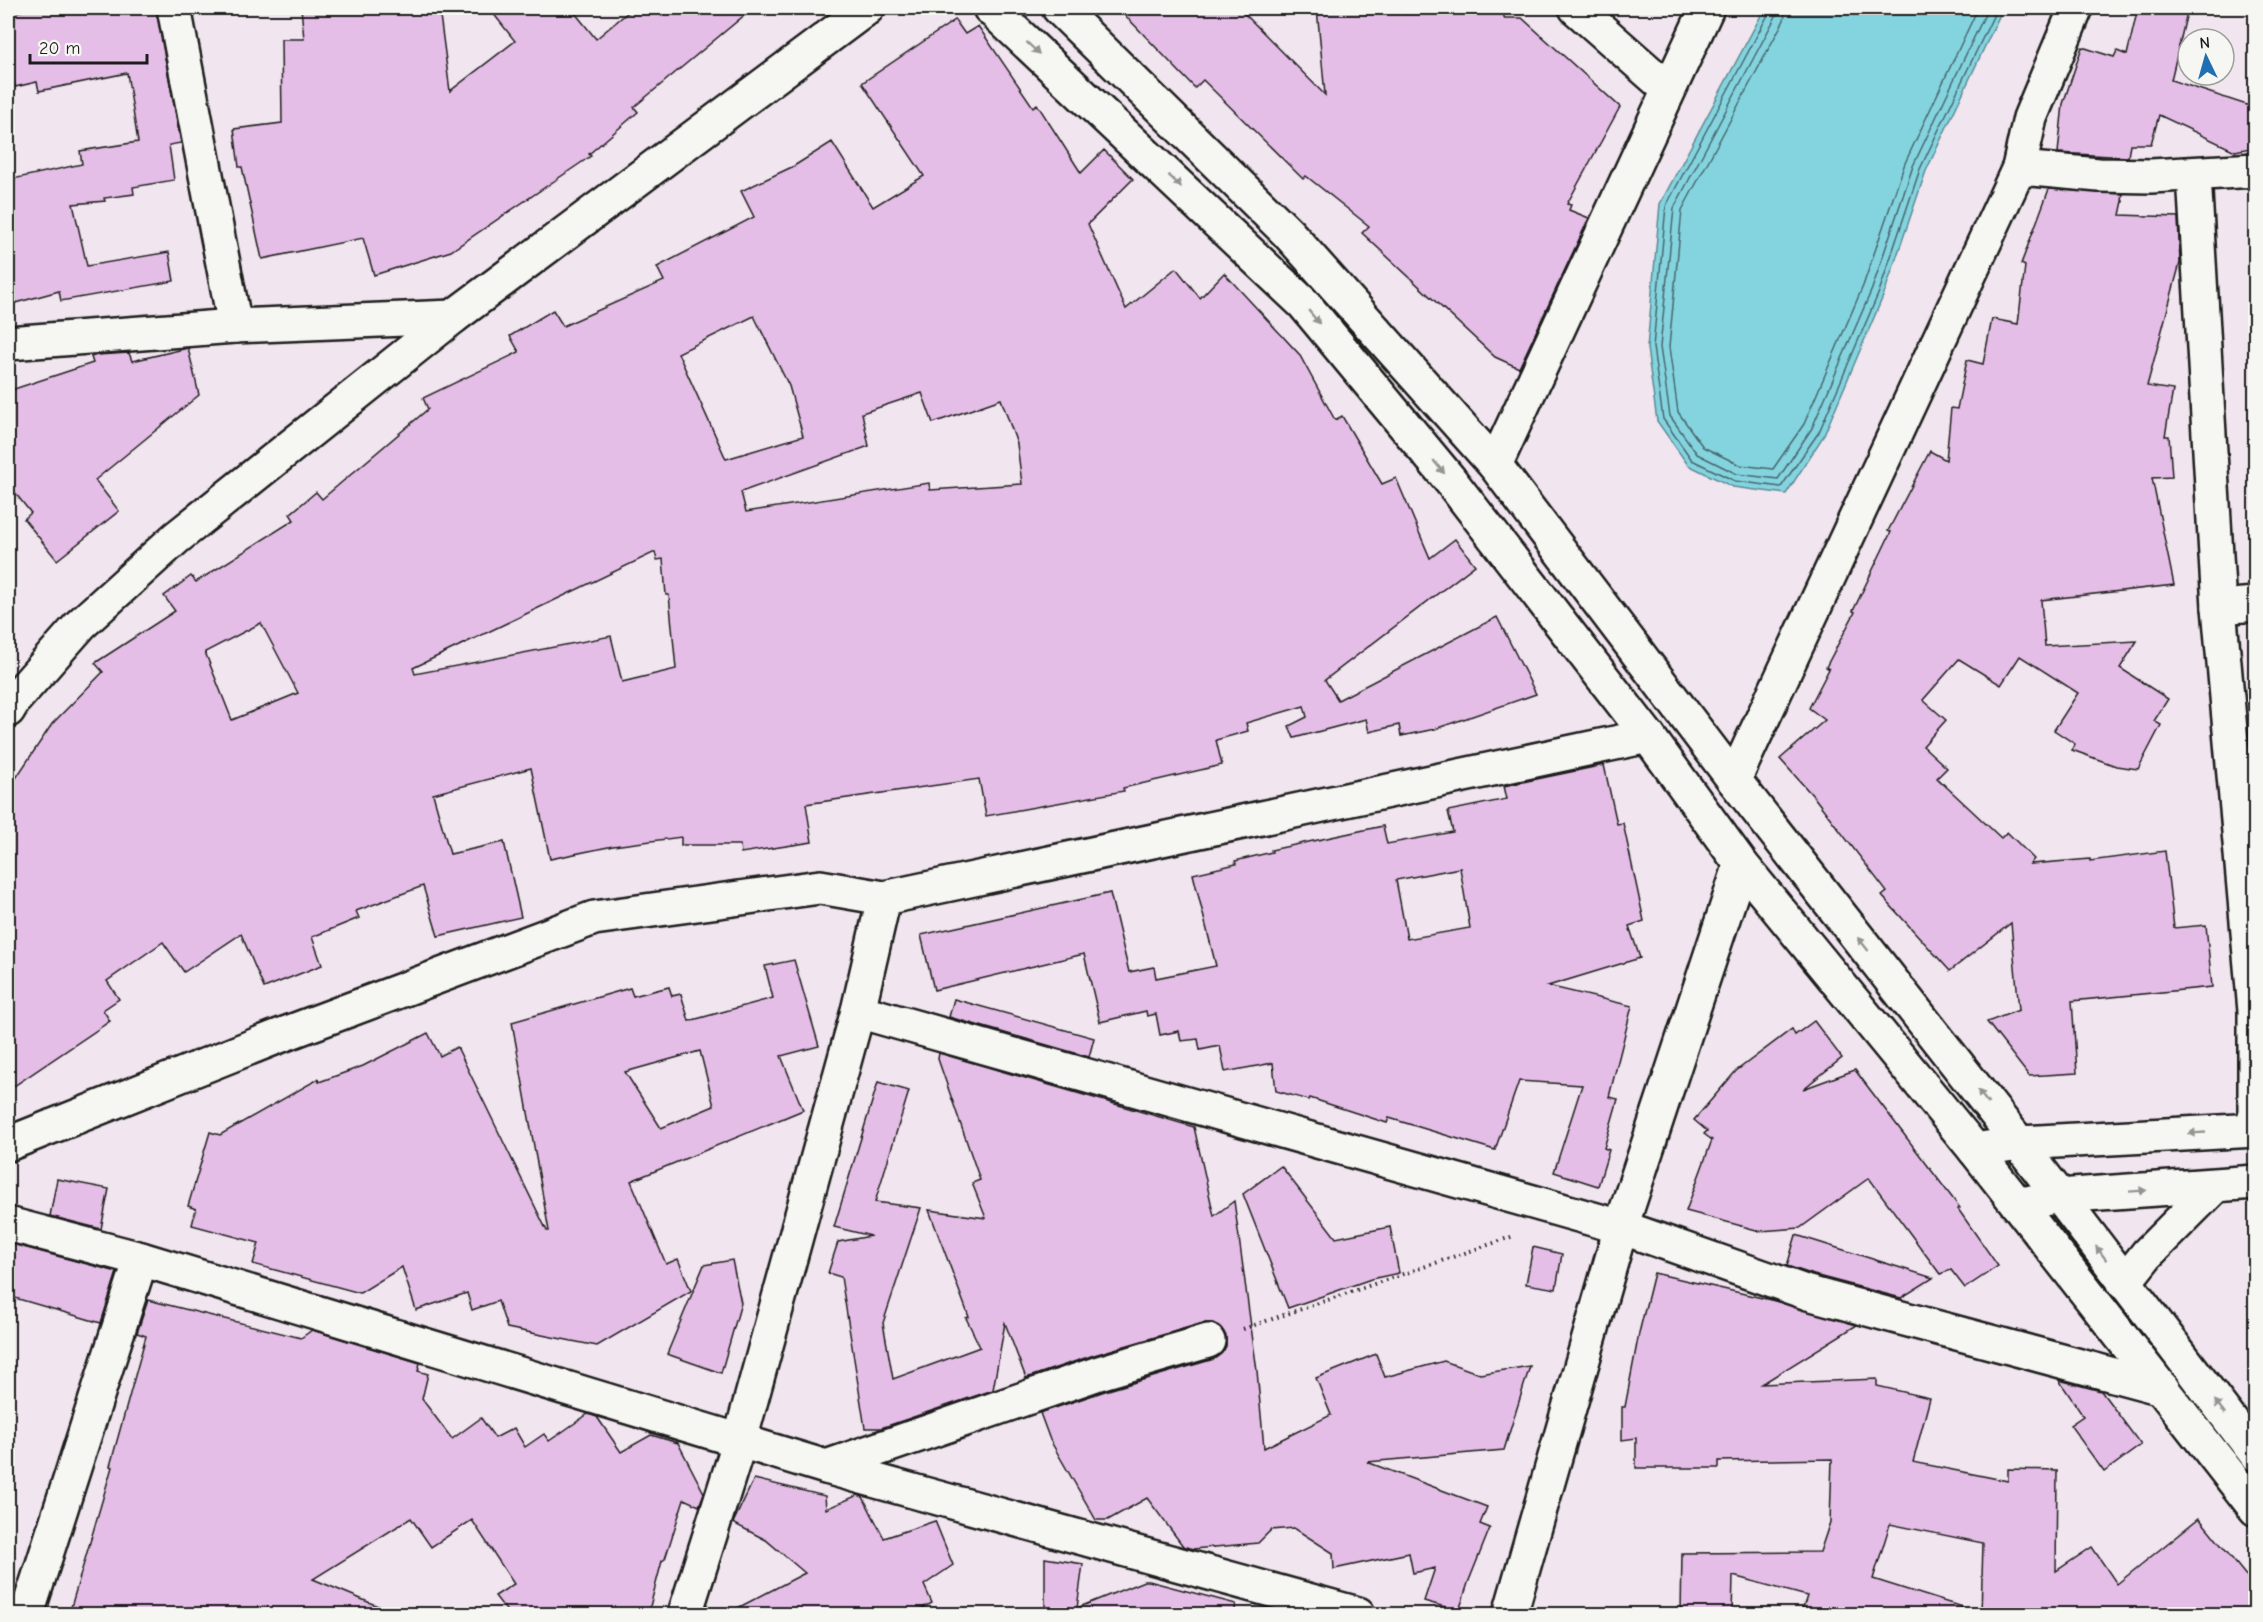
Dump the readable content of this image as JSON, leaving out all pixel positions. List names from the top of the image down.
{
  "scale_bar": "20 m",
  "north": "top"
}
